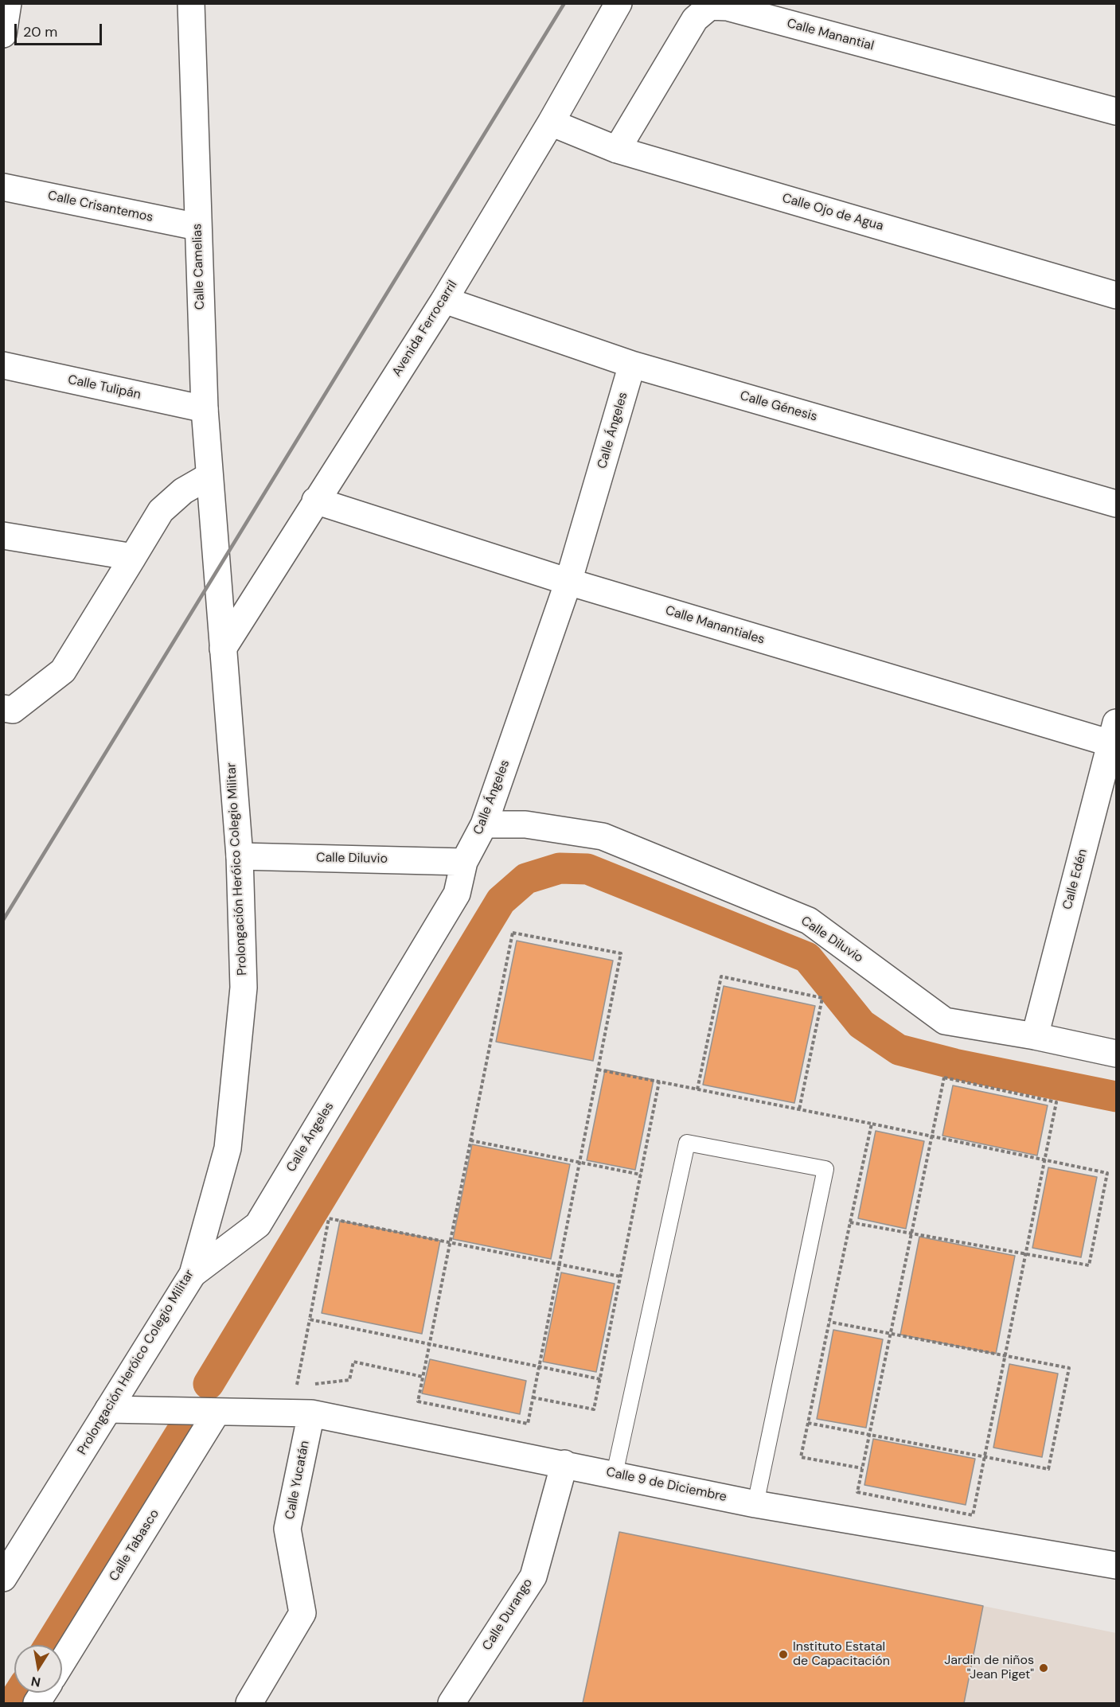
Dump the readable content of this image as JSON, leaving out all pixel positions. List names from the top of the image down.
{
  "streets": {
    "street": [
      "Calle Manantial",
      "Calle Crisantemos",
      "Calle Ojo de Agua",
      "Calle Camelias",
      "Avenida Ferrocarril",
      "Calle Tulipán",
      "Calle Génesis",
      "Calle Ángeles",
      "Calle Manantiales",
      "Calle Diluvio",
      "Prolongación Heróico Colegio Militar",
      "Calle Edén",
      "Calle Yucatán",
      "Calle 9 de Diciembre",
      "Calle Tabasco",
      "Calle Durango"
    ]
  },
  "crossings": [
    ["Calle Manantial", "Calle Ojo de Agua"],
    ["Calle Crisantemos", "Calle Camelias"],
    ["Calle Ojo de Agua", "Avenida Ferrocarril"],
    ["Calle Camelias", "Calle Tulipán"],
    ["Calle Camelias", "Prolongación Heróico Colegio Militar"],
    ["Avenida Ferrocarril", "Calle Génesis"],
    ["Avenida Ferrocarril", "Calle Manantiales"],
    ["Avenida Ferrocarril", "Prolongación Heróico Colegio Militar"],
    ["Calle Génesis", "Calle Ángeles"],
    ["Calle Ángeles", "Calle Manantiales"],
    ["Calle Ángeles", "Calle Diluvio"],
    ["Calle Ángeles", "Prolongación Heróico Colegio Militar"],
    ["Calle Manantiales", "Calle Edén"],
    ["Calle Diluvio", "Prolongación Heróico Colegio Militar"],
    ["Calle Diluvio", "Calle Edén"],
    ["Prolongación Heróico Colegio Militar", "Calle 9 de Diciembre"],
    ["Calle Yucatán", "Calle 9 de Diciembre"],
    ["Calle 9 de Diciembre", "Calle Tabasco"],
    ["Calle 9 de Diciembre", "Calle Durango"]
  ],
  "places": ["Instituto Estatal de Capacitación", "Jardin de niños \"Jean Piget\""],
  "scale_bar": "20 m",
  "north": "bottom"
}
